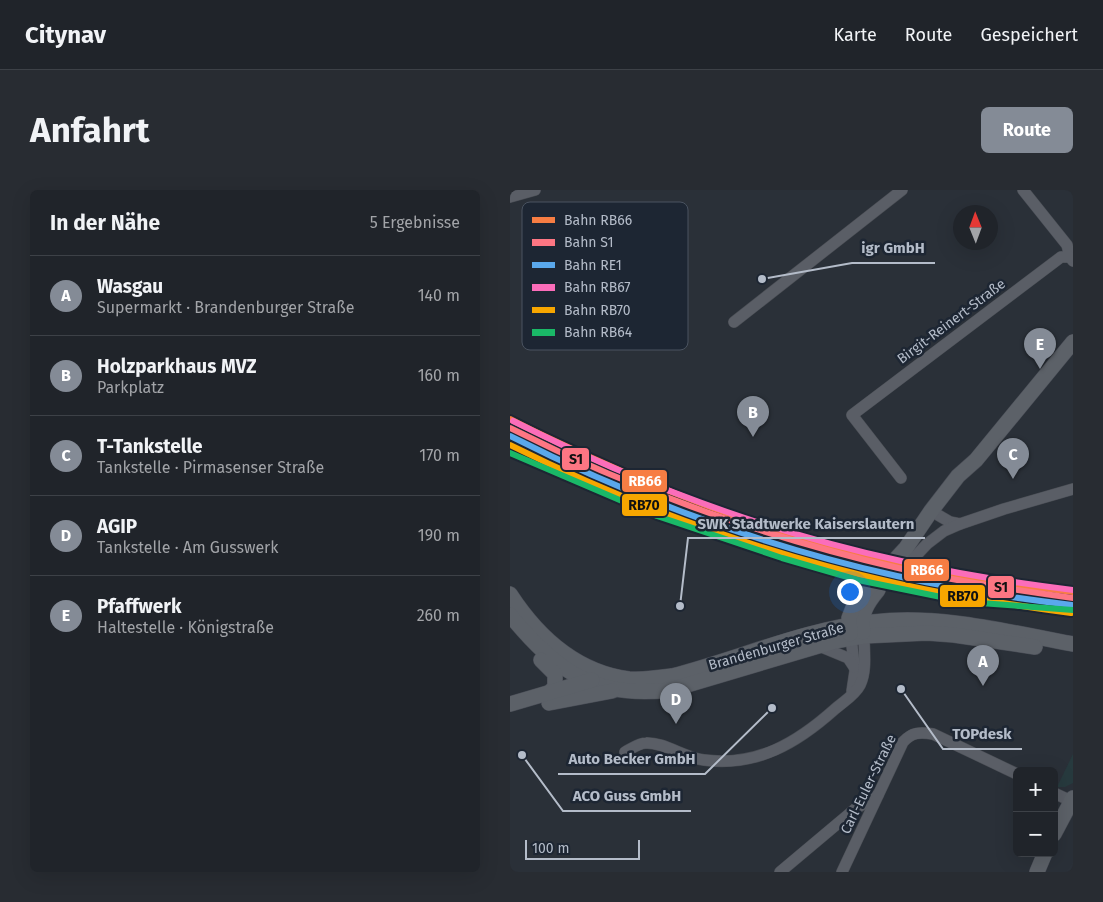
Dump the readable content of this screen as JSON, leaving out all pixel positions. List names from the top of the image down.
{
  "streets": {
    "main road": ["Brandenburger Straße"],
    "street": ["Birgit-Reinert-Straße", "Carl-Euler-Straße"]
  },
  "places": [
    "igr GmbH",
    "SWK Stadtwerke Kaiserslautern",
    "TOPdesk",
    "Auto Becker GmbH",
    "ACO Guss GmbH"
  ],
  "lines": [
    "rail line RB66",
    "rail line RB67",
    "rail line S1",
    "rail line RE1",
    "rail line RB70",
    "rail line RB64"
  ],
  "legend": [
    "Bahn RB66",
    "Bahn S1",
    "Bahn RE1",
    "Bahn RB67",
    "Bahn RB70",
    "Bahn RB64"
  ],
  "scale_bar": "100 m",
  "north": "top",
  "page": {
    "header": "Citynav",
    "nav": ["Karte", "Route", "Gespeichert"],
    "buttons": "Route",
    "title": "Anfahrt",
    "heading": ["In der Nähe", "5 Ergebnisse"],
    "list": [
      {
        "mark": "A",
        "name": "Wasgau",
        "note": "Supermarkt · Brandenburger Straße",
        "value": "140 m"
      },
      {
        "mark": "B",
        "name": "Holzparkhaus MVZ",
        "note": "Parkplatz",
        "value": "160 m"
      },
      {
        "mark": "C",
        "name": "T-Tankstelle",
        "note": "Tankstelle · Pirmasenser Straße",
        "value": "170 m"
      },
      {
        "mark": "D",
        "name": "AGIP",
        "note": "Tankstelle · Am Gusswerk",
        "value": "190 m"
      },
      {
        "mark": "E",
        "name": "Pfaffwerk",
        "note": "Haltestelle · Königstraße",
        "value": "260 m"
      }
    ],
    "pins": [
      "E",
      "B",
      "C",
      "A",
      "D"
    ],
    "map_buttons": ["+", "−"],
    "scale": "100 m"
  }
}
